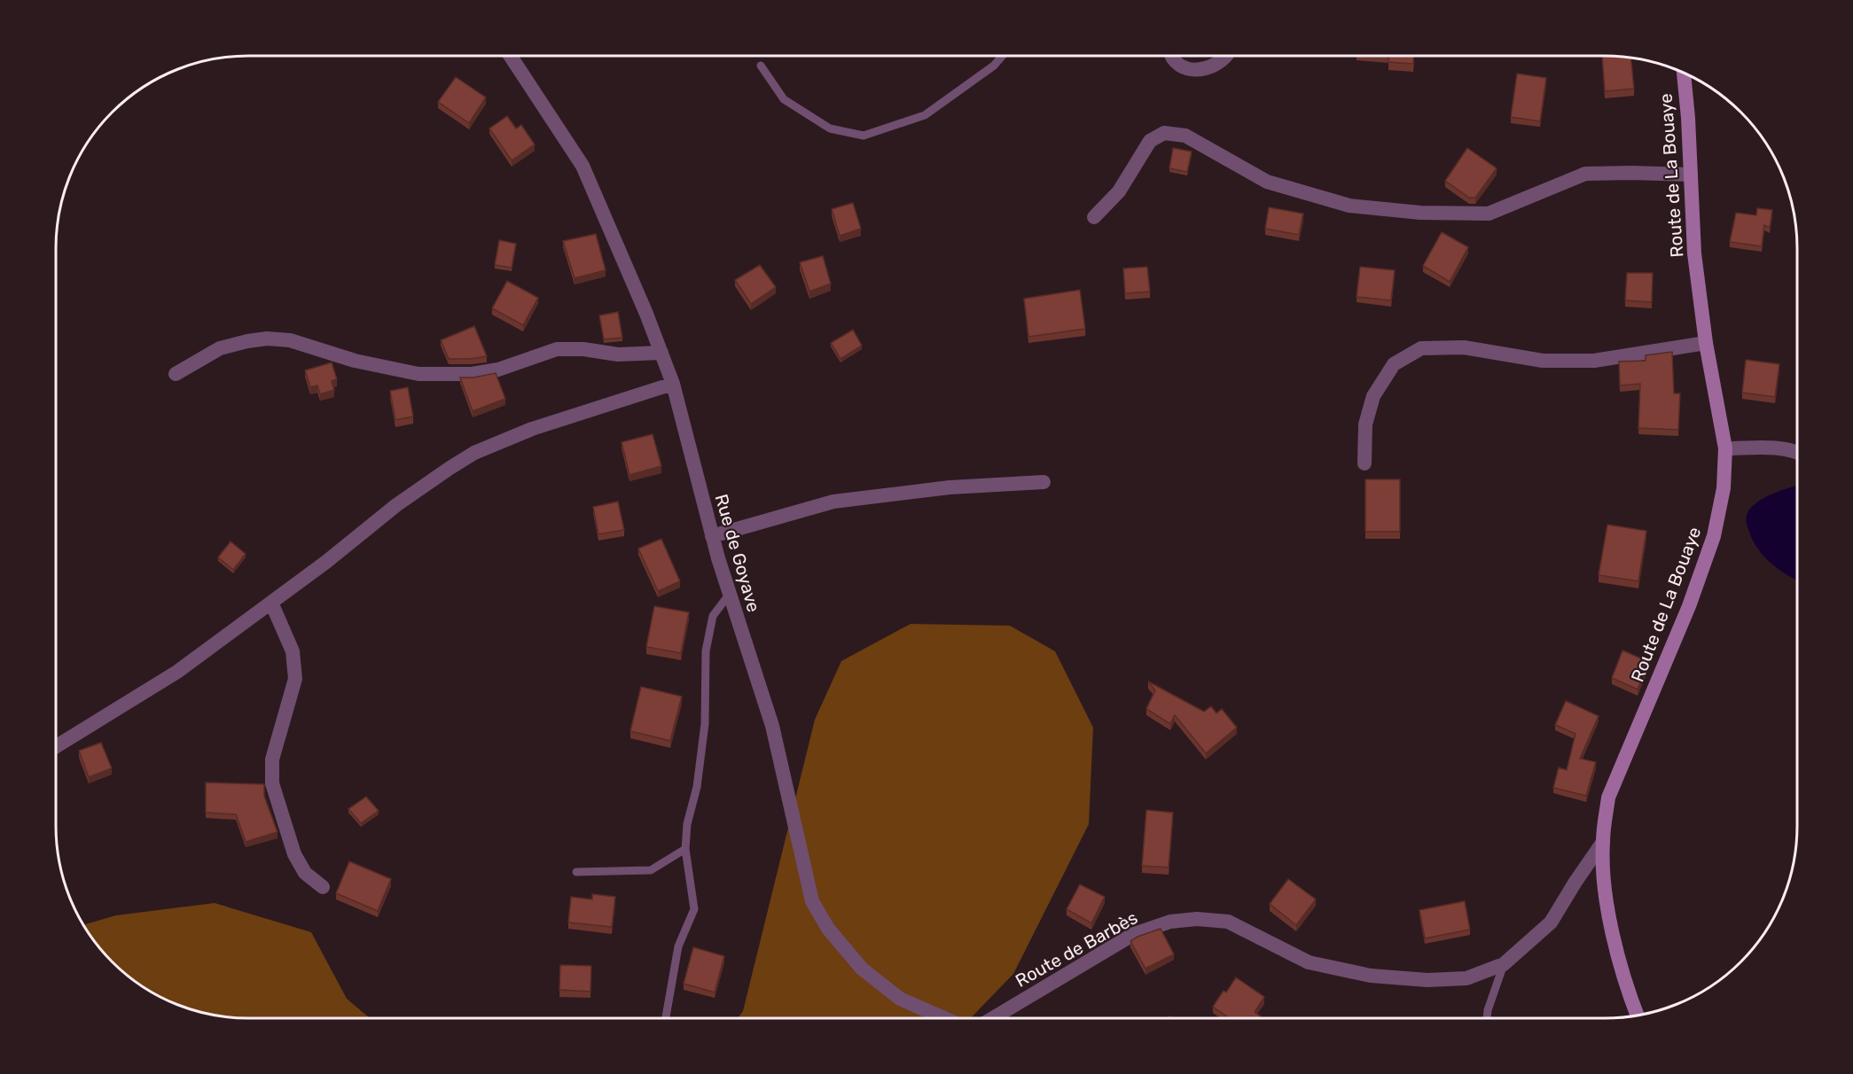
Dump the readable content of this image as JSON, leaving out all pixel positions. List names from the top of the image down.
{
  "streets": {
    "main road": ["Route de La Bouaye"],
    "street": ["Rue de Goyave", "Route de Barbès"]
  },
  "crossings": [
    ["Route de La Bouaye", "Route de Barbès"]
  ]
}
